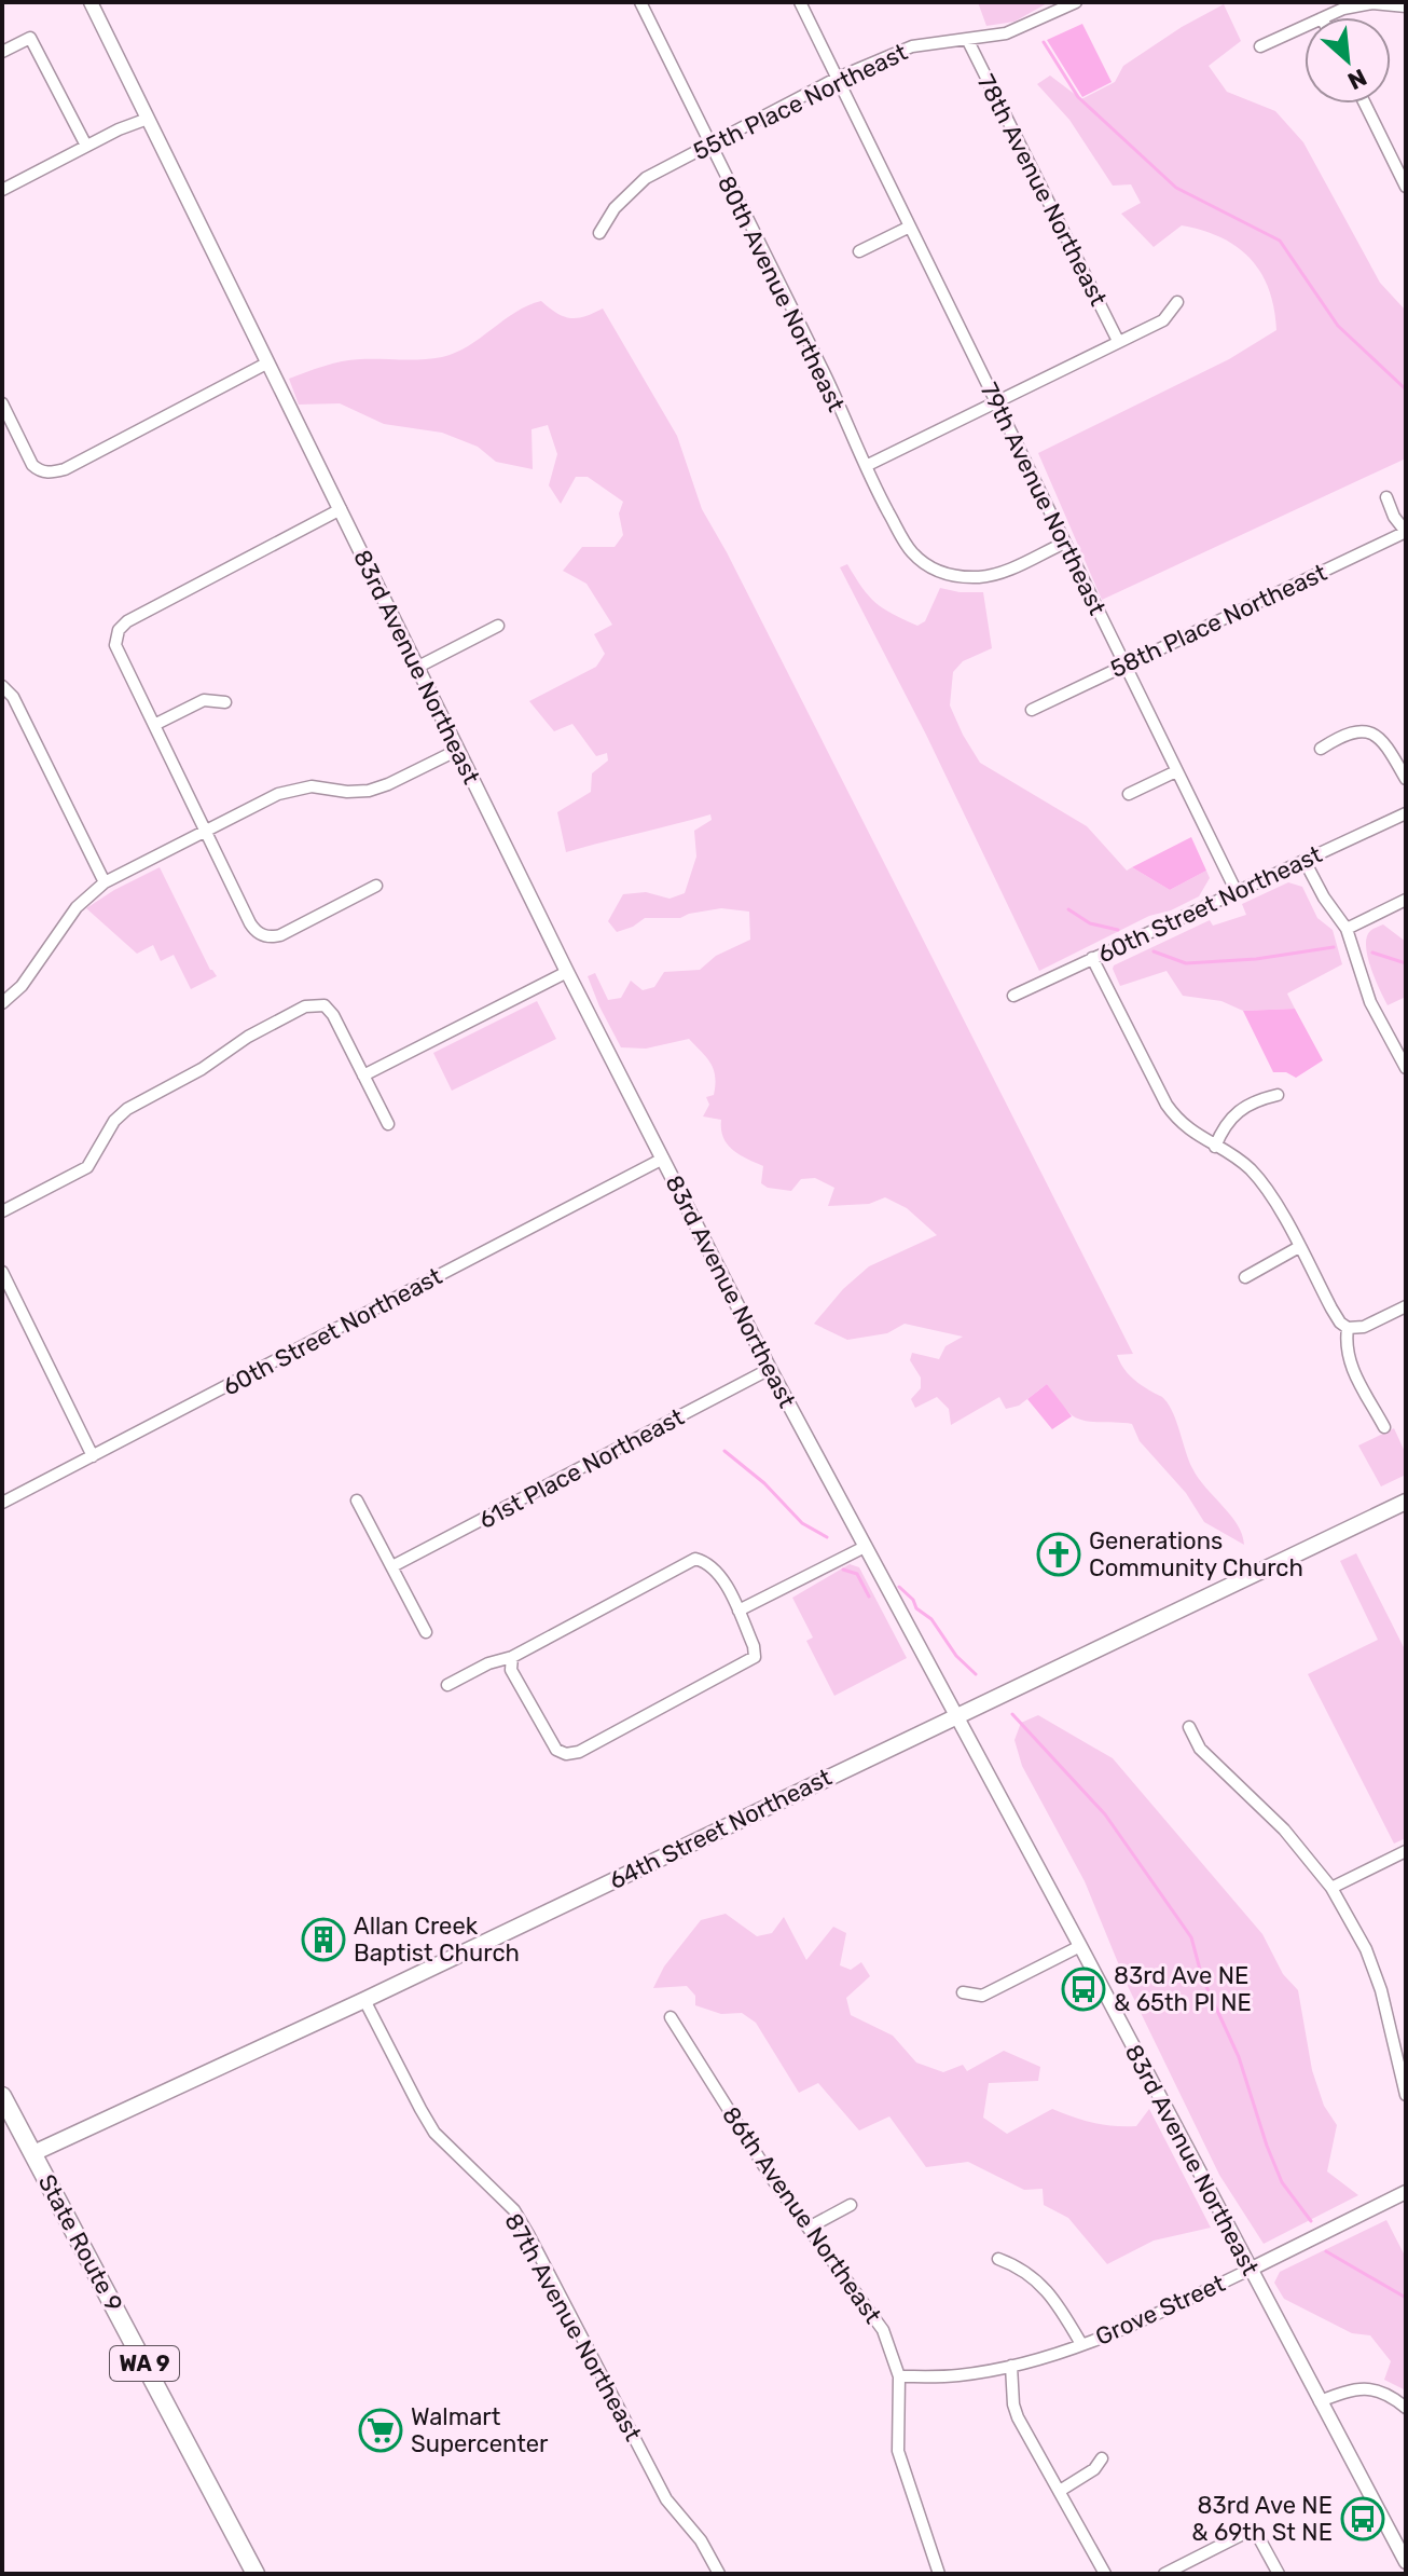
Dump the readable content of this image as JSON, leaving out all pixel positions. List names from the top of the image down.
{
  "streets": {
    "main road": ["64th Street Northeast", "State Route 9", "WA 9"],
    "street": [
      "55th Place Northeast",
      "78th Avenue Northeast",
      "80th Avenue Northeast",
      "79th Avenue Northeast",
      "58th Place Northeast",
      "83rd Avenue Northeast",
      "60th Street Northeast",
      "61st Place Northeast",
      "86th Avenue Northeast",
      "Grove Street",
      "87th Avenue Northeast"
    ]
  },
  "crossings": [
    ["55th Place Northeast", "78th Avenue Northeast"],
    ["55th Place Northeast", "80th Avenue Northeast"],
    ["55th Place Northeast", "79th Avenue Northeast"],
    ["80th Avenue Northeast", "79th Avenue Northeast"],
    ["79th Avenue Northeast", "58th Place Northeast"],
    ["79th Avenue Northeast", "60th Street Northeast"],
    ["83rd Avenue Northeast", "60th Street Northeast"],
    ["83rd Avenue Northeast", "61st Place Northeast"],
    ["83rd Avenue Northeast", "64th Street Northeast"],
    ["83rd Avenue Northeast", "Grove Street"],
    ["64th Street Northeast", "State Route 9"],
    ["64th Street Northeast", "87th Avenue Northeast"],
    ["86th Avenue Northeast", "Grove Street"]
  ],
  "places": {
    "church": ["Generations Community Church"],
    "building": ["Allan Creek Baptist Church"],
    "bus stop": ["83rd Ave NE & 65th Pl NE", "83rd Ave NE & 69th St NE"],
    "supermarket": ["Walmart Supercenter"]
  },
  "north": "bottom right"
}
